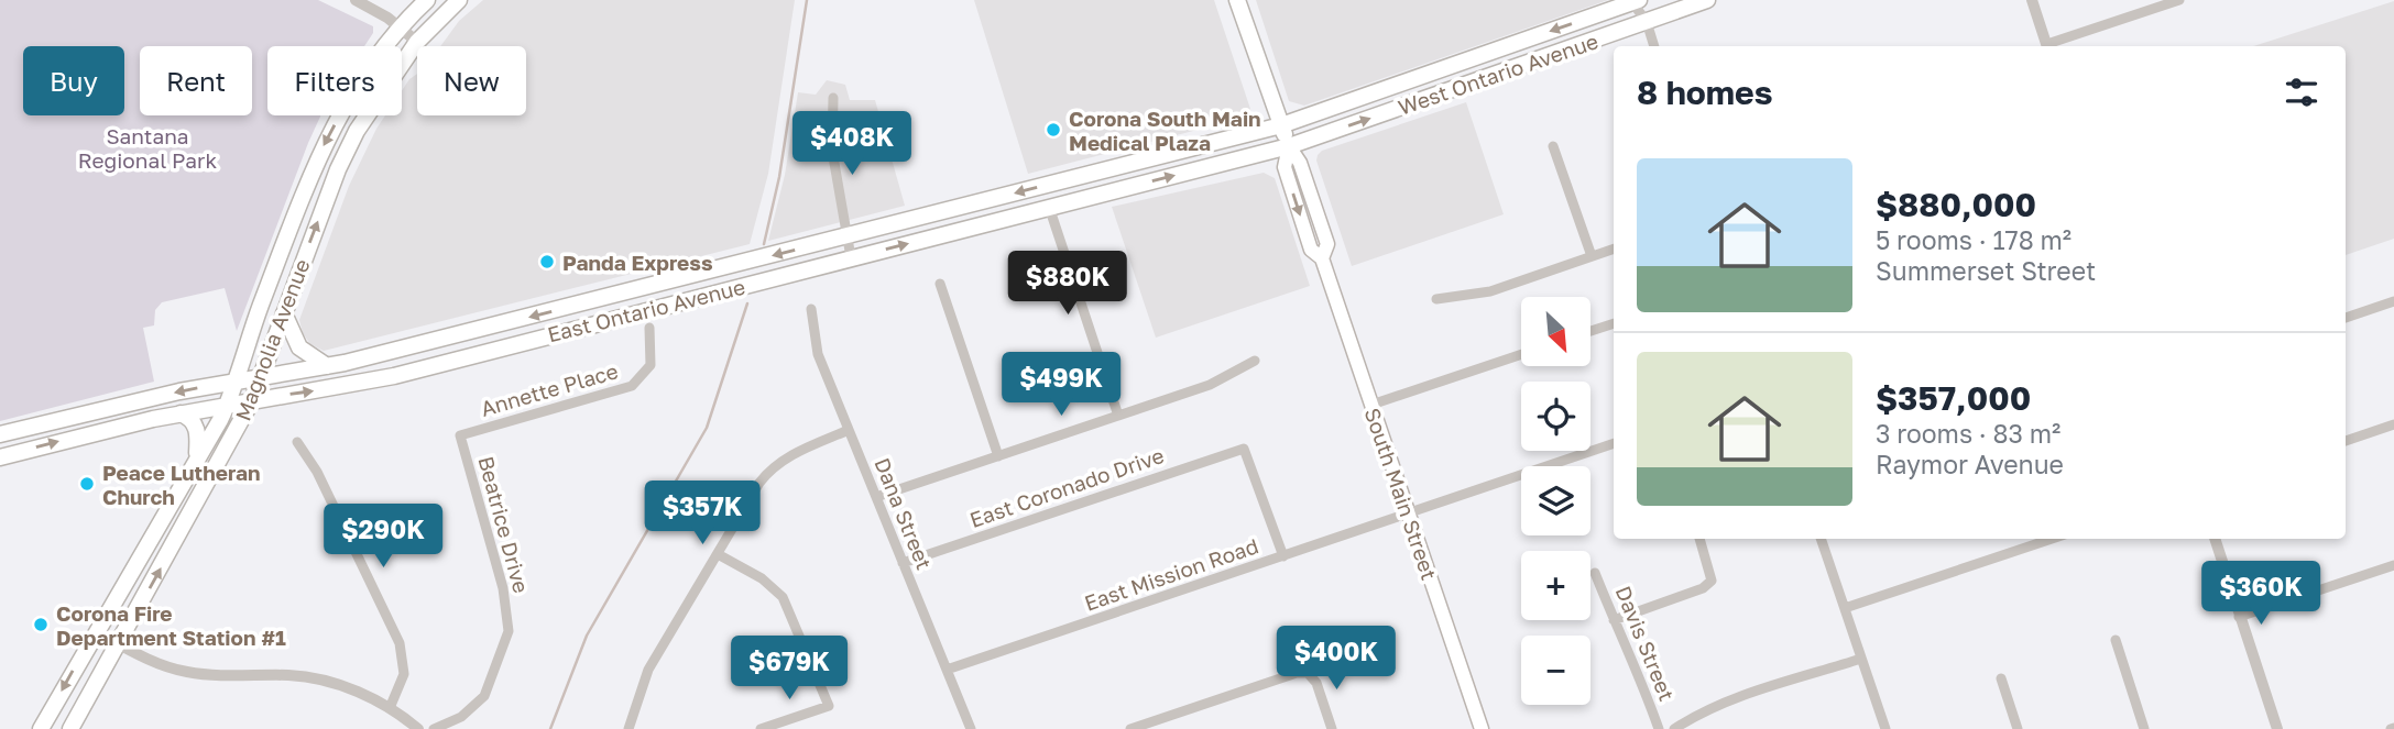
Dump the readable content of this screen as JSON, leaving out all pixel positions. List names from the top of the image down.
{
  "streets": {
    "main road": [
      "West Ontario Avenue",
      "East Ontario Avenue",
      "Magnolia Avenue",
      "South Main Street"
    ],
    "street": [
      "Annette Place",
      "East Coronado Drive",
      "Dana Street",
      "Beatrice Drive",
      "East Mission Road",
      "Davis Street"
    ]
  },
  "crossings": [
    ["West Ontario Avenue", "East Ontario Avenue"],
    ["West Ontario Avenue", "South Main Street"],
    ["East Ontario Avenue", "Magnolia Avenue"],
    ["East Ontario Avenue", "South Main Street"],
    ["Annette Place", "Beatrice Drive"],
    ["East Coronado Drive", "Dana Street"],
    ["East Coronado Drive", "East Mission Road"],
    ["South Main Street", "East Mission Road"],
    ["Dana Street", "East Mission Road"]
  ],
  "parks": ["Santana Regional Park"],
  "places": [
    "Corona South Main Medical Plaza",
    "Panda Express",
    "Peace Lutheran Church",
    "Corona Fire Department Station #1"
  ],
  "north": "bottom right",
  "page": {
    "chip": [
      "Buy",
      "Rent",
      "Filters",
      "New"
    ],
    "heading": "8 homes",
    "price": [
      "$408K",
      "$880K",
      "$499K",
      "$357K",
      "$290K",
      "$360K",
      "$400K",
      "$679K"
    ],
    "list": [
      {
        "name": "$880,000",
        "note": "5 rooms · 178 m² · Summerset Street"
      },
      {
        "name": "$357,000",
        "note": "3 rooms · 83 m² · Raymor Avenue"
      }
    ],
    "map_buttons": ["+", "−"]
  }
}
